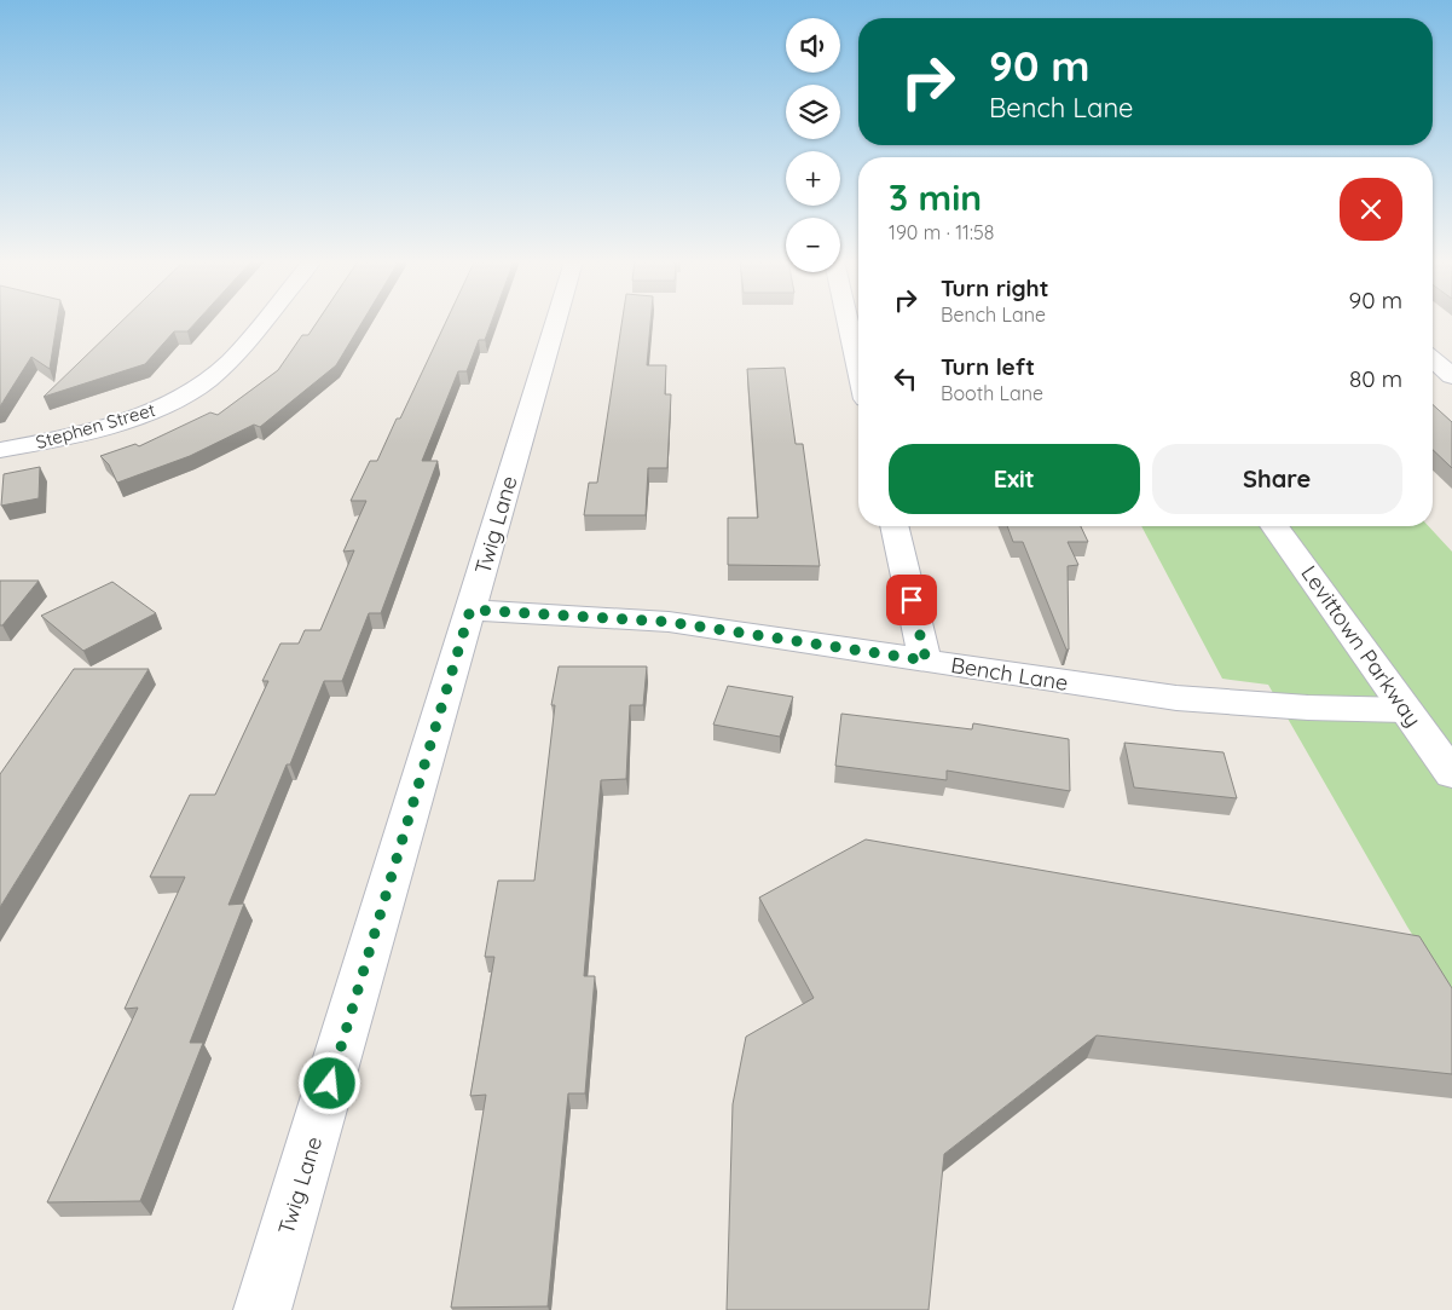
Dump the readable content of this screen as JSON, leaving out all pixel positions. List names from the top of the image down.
{
  "streets": {
    "street": [
      "Stephen Street",
      "Twig Lane",
      "Levittown Parkway",
      "Bench Lane"
    ]
  },
  "crossings": [
    ["Twig Lane", "Bench Lane"],
    ["Levittown Parkway", "Bench Lane"]
  ],
  "page": {
    "map_buttons": ["+", "−"],
    "turn": ["90 m", "Bench Lane"],
    "heading": ["3 min", "190 m · 11:58"],
    "list": [
      {
        "name": "Turn right",
        "note": "Bench Lane",
        "value": "90 m"
      },
      {
        "name": "Turn left",
        "note": "Booth Lane",
        "value": "80 m"
      }
    ],
    "buttons": ["Exit", "Share"]
  }
}
